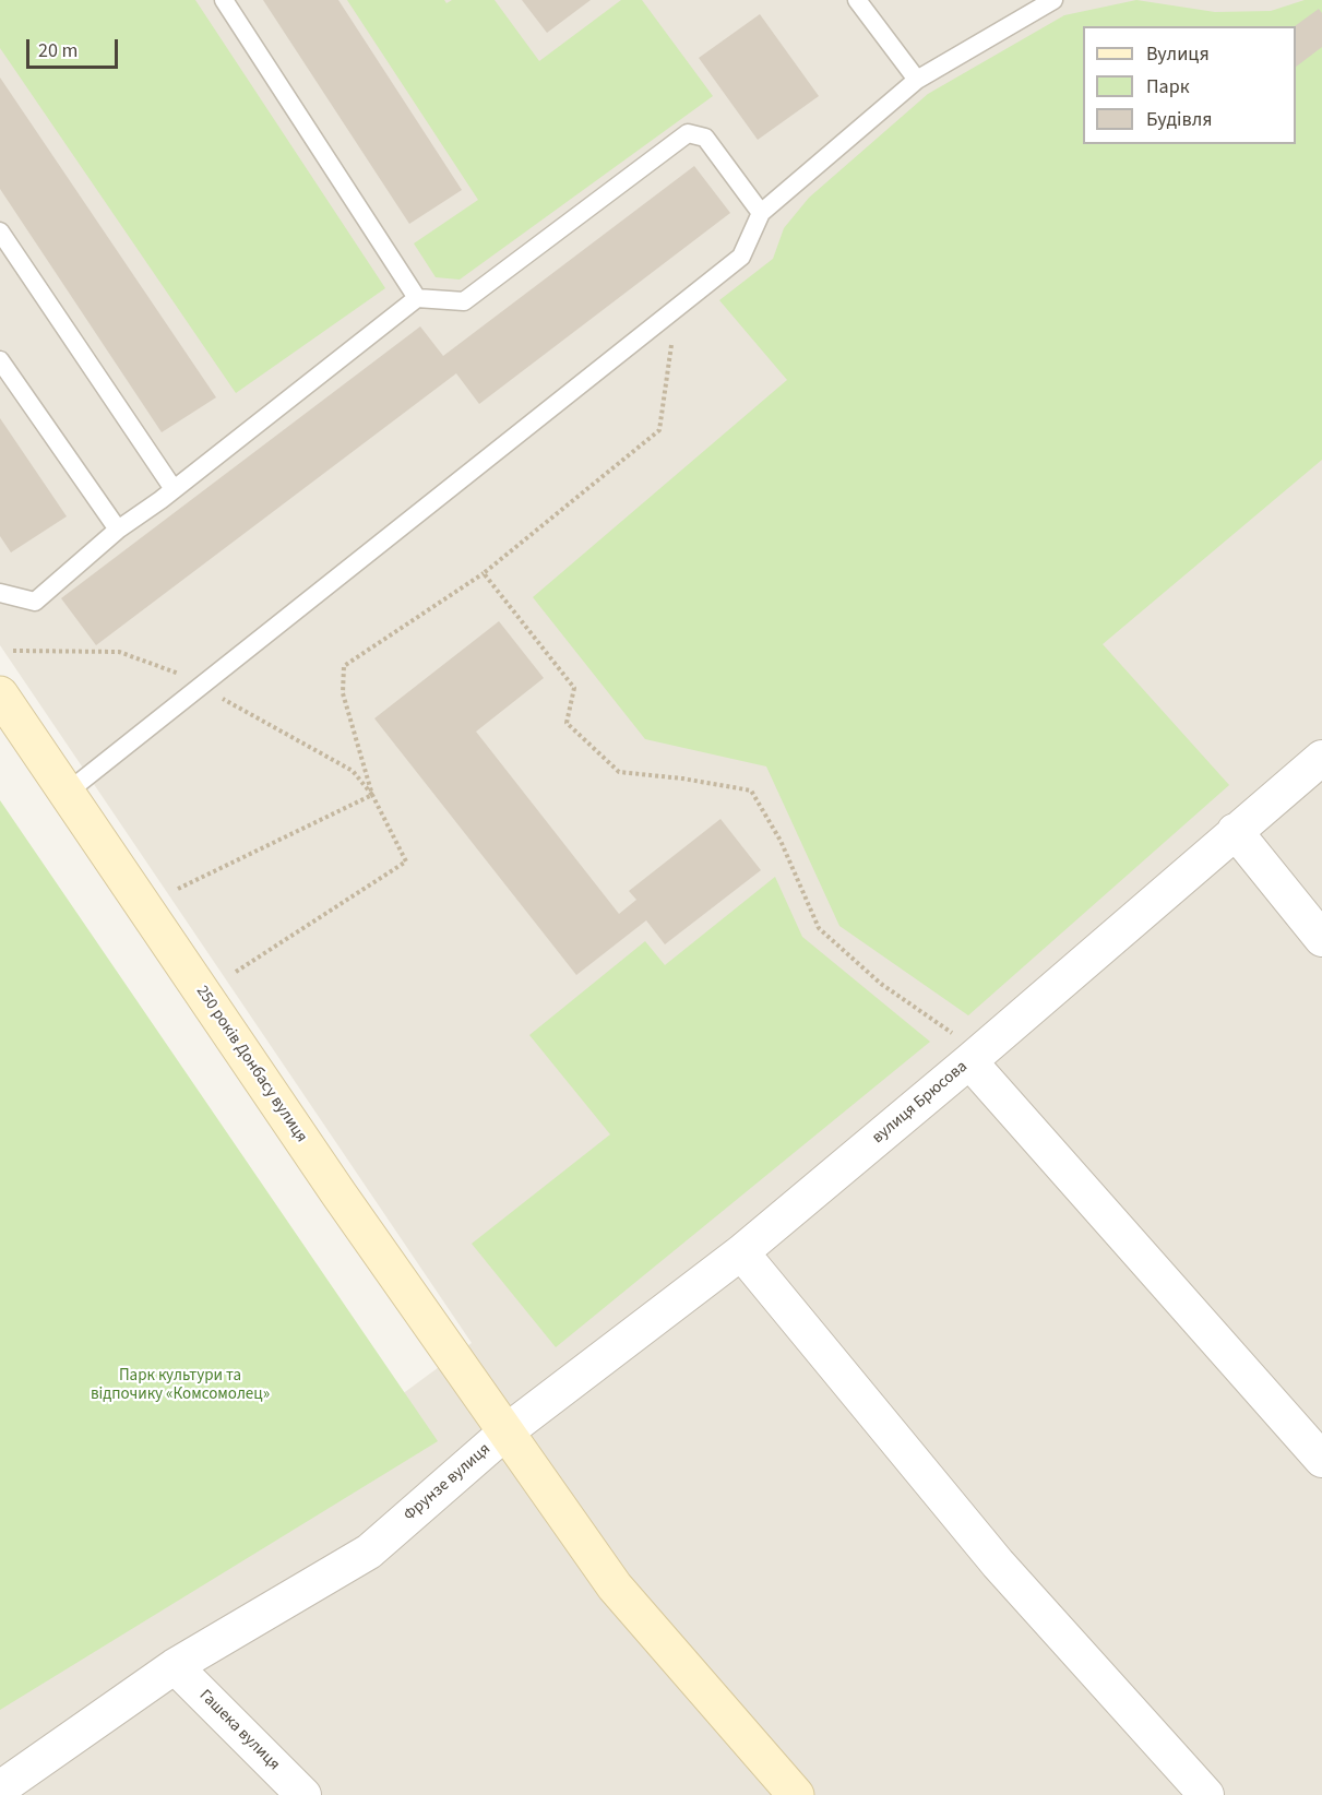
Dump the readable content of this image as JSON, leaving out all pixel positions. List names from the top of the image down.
{
  "streets": {
    "street": [
      "250 років Донбасу вулиця",
      "вулиця Брюсова",
      "Фрунзе вулиця",
      "Гашека вулиця"
    ]
  },
  "crossings": [
    ["250 років Донбасу вулиця", "вулиця Брюсова"],
    ["250 років Донбасу вулиця", "Фрунзе вулиця"],
    ["вулиця Брюсова", "Фрунзе вулиця"],
    ["Фрунзе вулиця", "Гашека вулиця"]
  ],
  "parks": ["Парк культури та відпочику «Комсомолец»"],
  "legend": ["Вулиця", "Парк", "Будівля"],
  "scale_bar": "20 m"
}
